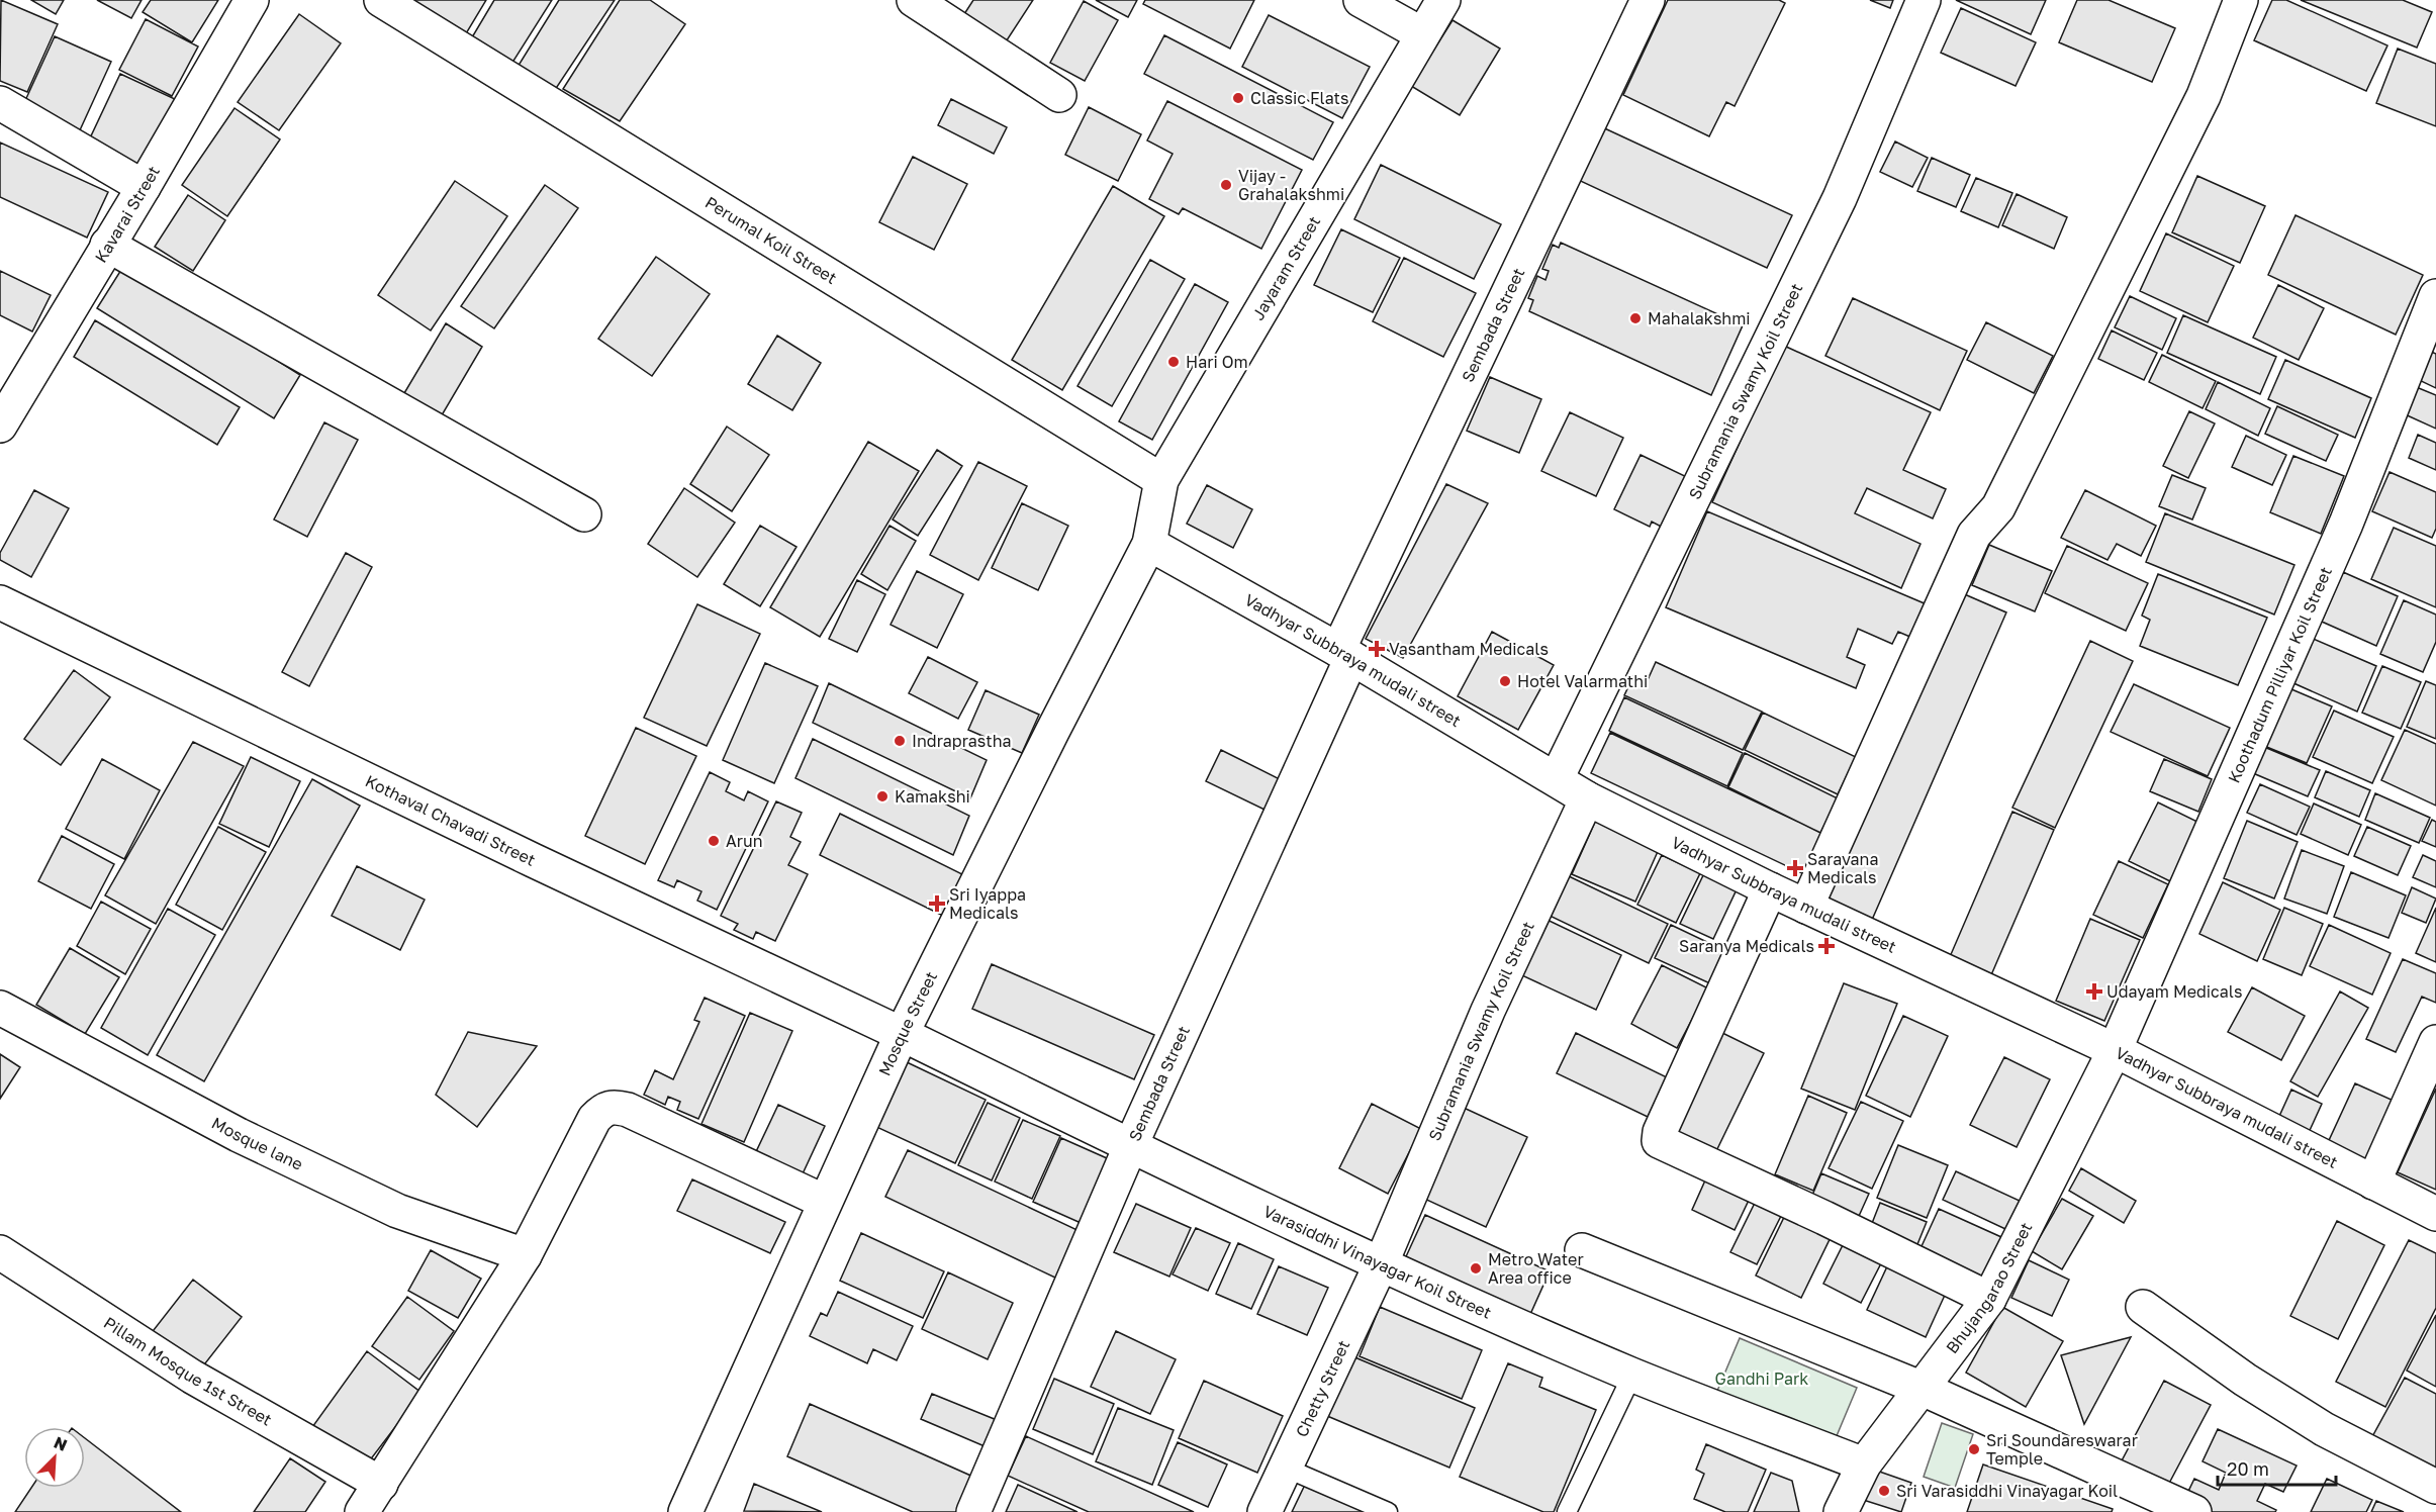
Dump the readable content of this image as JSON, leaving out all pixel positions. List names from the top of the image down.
{
  "streets": {
    "street": [
      "Kavarai Street",
      "Perumal Koil Street",
      "Jayaram Street",
      "Sembada Street",
      "Subramania Swamy Koil Street",
      "Vadhyar Subbraya mudali street",
      "Koothadum Pilliyar Koil Street",
      "Kothaval Chavadi Street",
      "Mosque Street",
      "Mosque lane",
      "Varasiddhi Vinayagar Koil Street",
      "Bhujangarao Street",
      "Pillam Mosque 1st Street",
      "Chetty Street"
    ]
  },
  "crossings": [
    ["Perumal Koil Street", "Jayaram Street"],
    ["Jayaram Street", "Vadhyar Subbraya mudali street"],
    ["Jayaram Street", "Mosque Street"],
    ["Sembada Street", "Vadhyar Subbraya mudali street"],
    ["Sembada Street", "Varasiddhi Vinayagar Koil Street"],
    ["Subramania Swamy Koil Street", "Vadhyar Subbraya mudali street"],
    ["Subramania Swamy Koil Street", "Varasiddhi Vinayagar Koil Street"],
    ["Subramania Swamy Koil Street", "Chetty Street"],
    ["Vadhyar Subbraya mudali street", "Koothadum Pilliyar Koil Street"],
    ["Vadhyar Subbraya mudali street", "Mosque Street"],
    ["Vadhyar Subbraya mudali street", "Bhujangarao Street"],
    ["Koothadum Pilliyar Koil Street", "Bhujangarao Street"],
    ["Kothaval Chavadi Street", "Mosque Street"],
    ["Kothaval Chavadi Street", "Varasiddhi Vinayagar Koil Street"],
    ["Mosque Street", "Varasiddhi Vinayagar Koil Street"],
    ["Varasiddhi Vinayagar Koil Street", "Bhujangarao Street"],
    ["Varasiddhi Vinayagar Koil Street", "Chetty Street"]
  ],
  "parks": ["Gandhi Park"],
  "places": {
    "other": [
      "Classic Flats",
      "Vijay - Grahalakshmi",
      "Mahalakshmi",
      "Hari Om",
      "Hotel Valarmathi",
      "Indraprastha",
      "Kamakshi",
      "Arun",
      "Metro Water Area office",
      "Sri Soundareswarar Temple",
      "Sri Varasiddhi Vinayagar Koil"
    ],
    "health": [
      "Vasantham Medicals",
      "Saravana Medicals",
      "Sri Iyappa Medicals",
      "Saranya Medicals",
      "Udayam Medicals"
    ]
  },
  "scale_bar": "20 m",
  "north": "top right"
}
